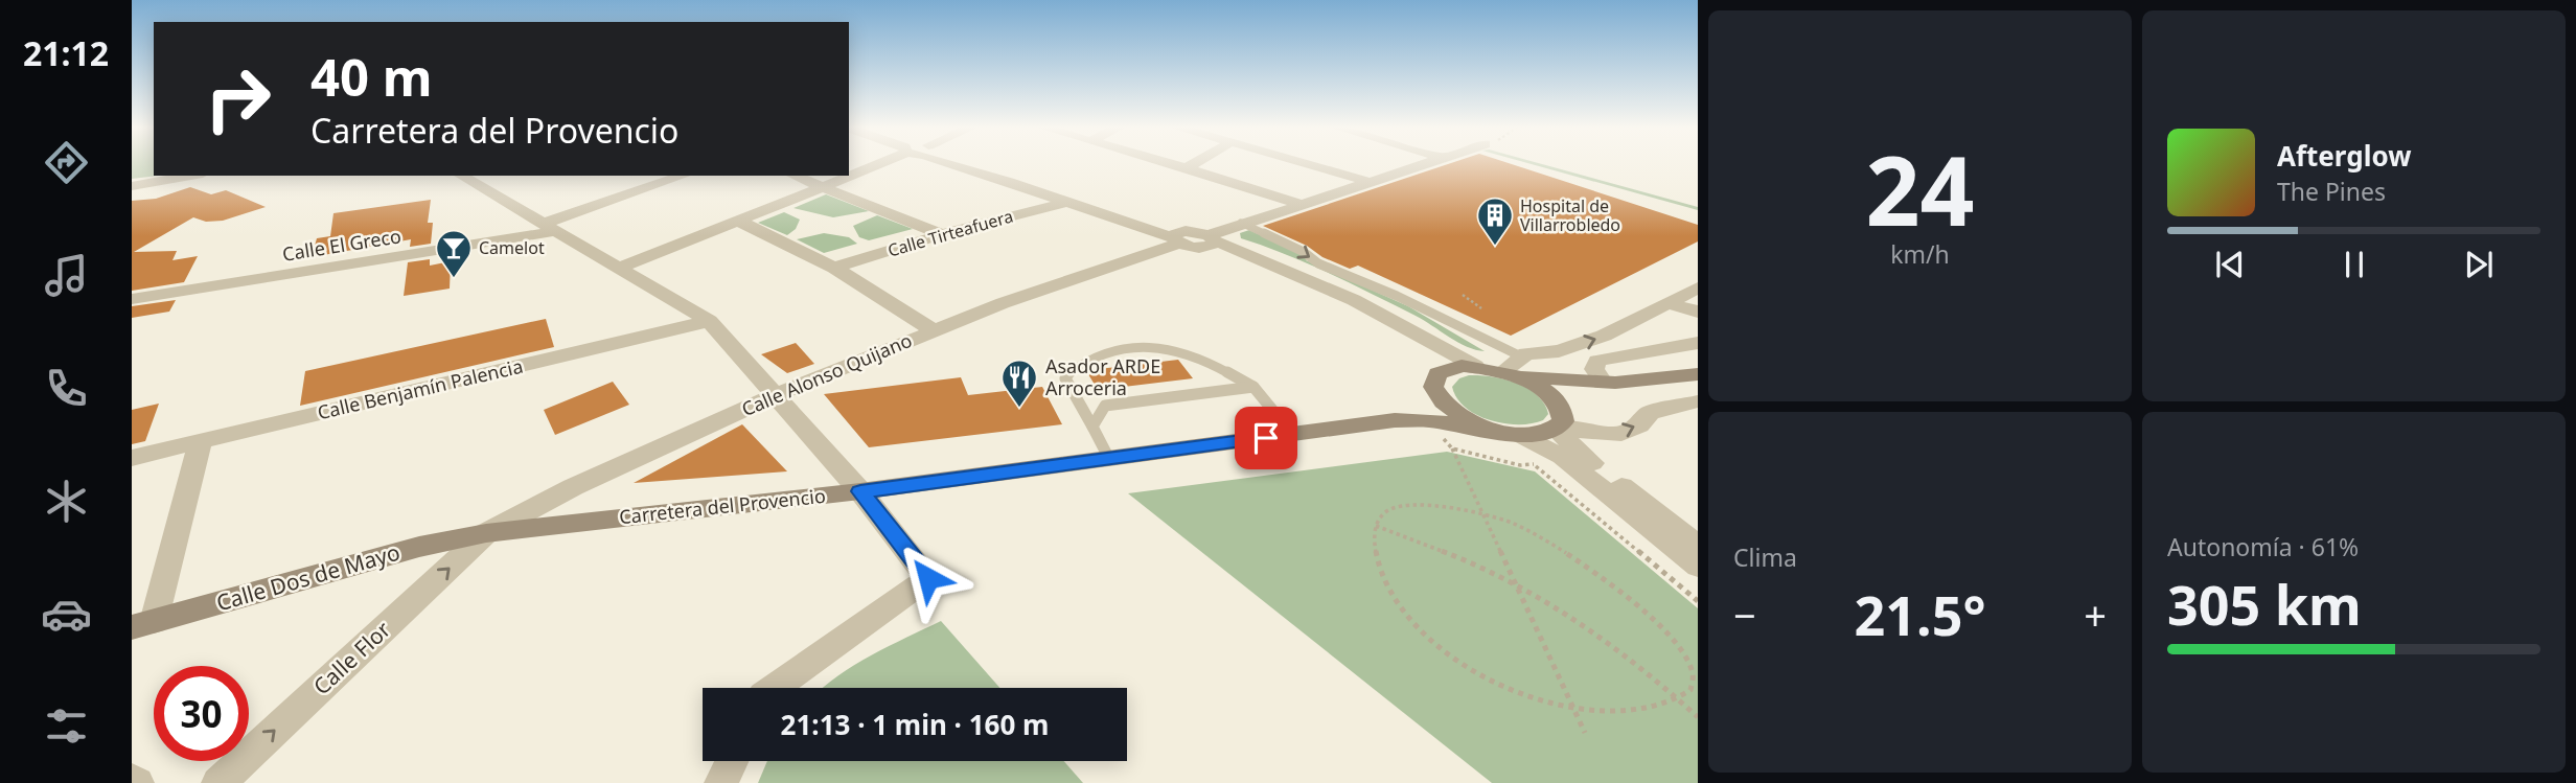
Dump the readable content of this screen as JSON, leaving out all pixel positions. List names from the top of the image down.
{
  "streets": {
    "street": [
      "Calle Tirteafuera",
      "Calle El Greco",
      "Calle Alonso Quijano",
      "Calle Benjamín Palencia",
      "Carretera del Provencio",
      "Calle Dos de Mayo",
      "Calle Flor"
    ]
  },
  "crossings": [
    ["Calle Alonso Quijano", "Carretera del Provencio"],
    ["Calle Alonso Quijano", "Calle Dos de Mayo"],
    ["Calle Alonso Quijano", "Calle Flor"],
    ["Carretera del Provencio", "Calle Dos de Mayo"],
    ["Carretera del Provencio", "Calle Flor"],
    ["Calle Dos de Mayo", "Calle Flor"]
  ],
  "one_way": ["Calle Flor"],
  "places": {
    "building": ["Hospital de Villarrobledo"],
    "bar": ["Camelot"],
    "restaurant": ["Asador ARDE Arroceria"]
  },
  "page": {
    "tabs": "21:12",
    "tile": [
      ["24", "km/h"],
      "Clima",
      ["Autonomía · 61%", "305 km"]
    ],
    "turn": ["40 m", "Carretera del Provencio"],
    "song": ["Afterglow", "The Pines"],
    "heat": ["−", "21.5°", "+"],
    "limit": "30",
    "trip": "21:13 · 1 min · 160 m"
  }
}
